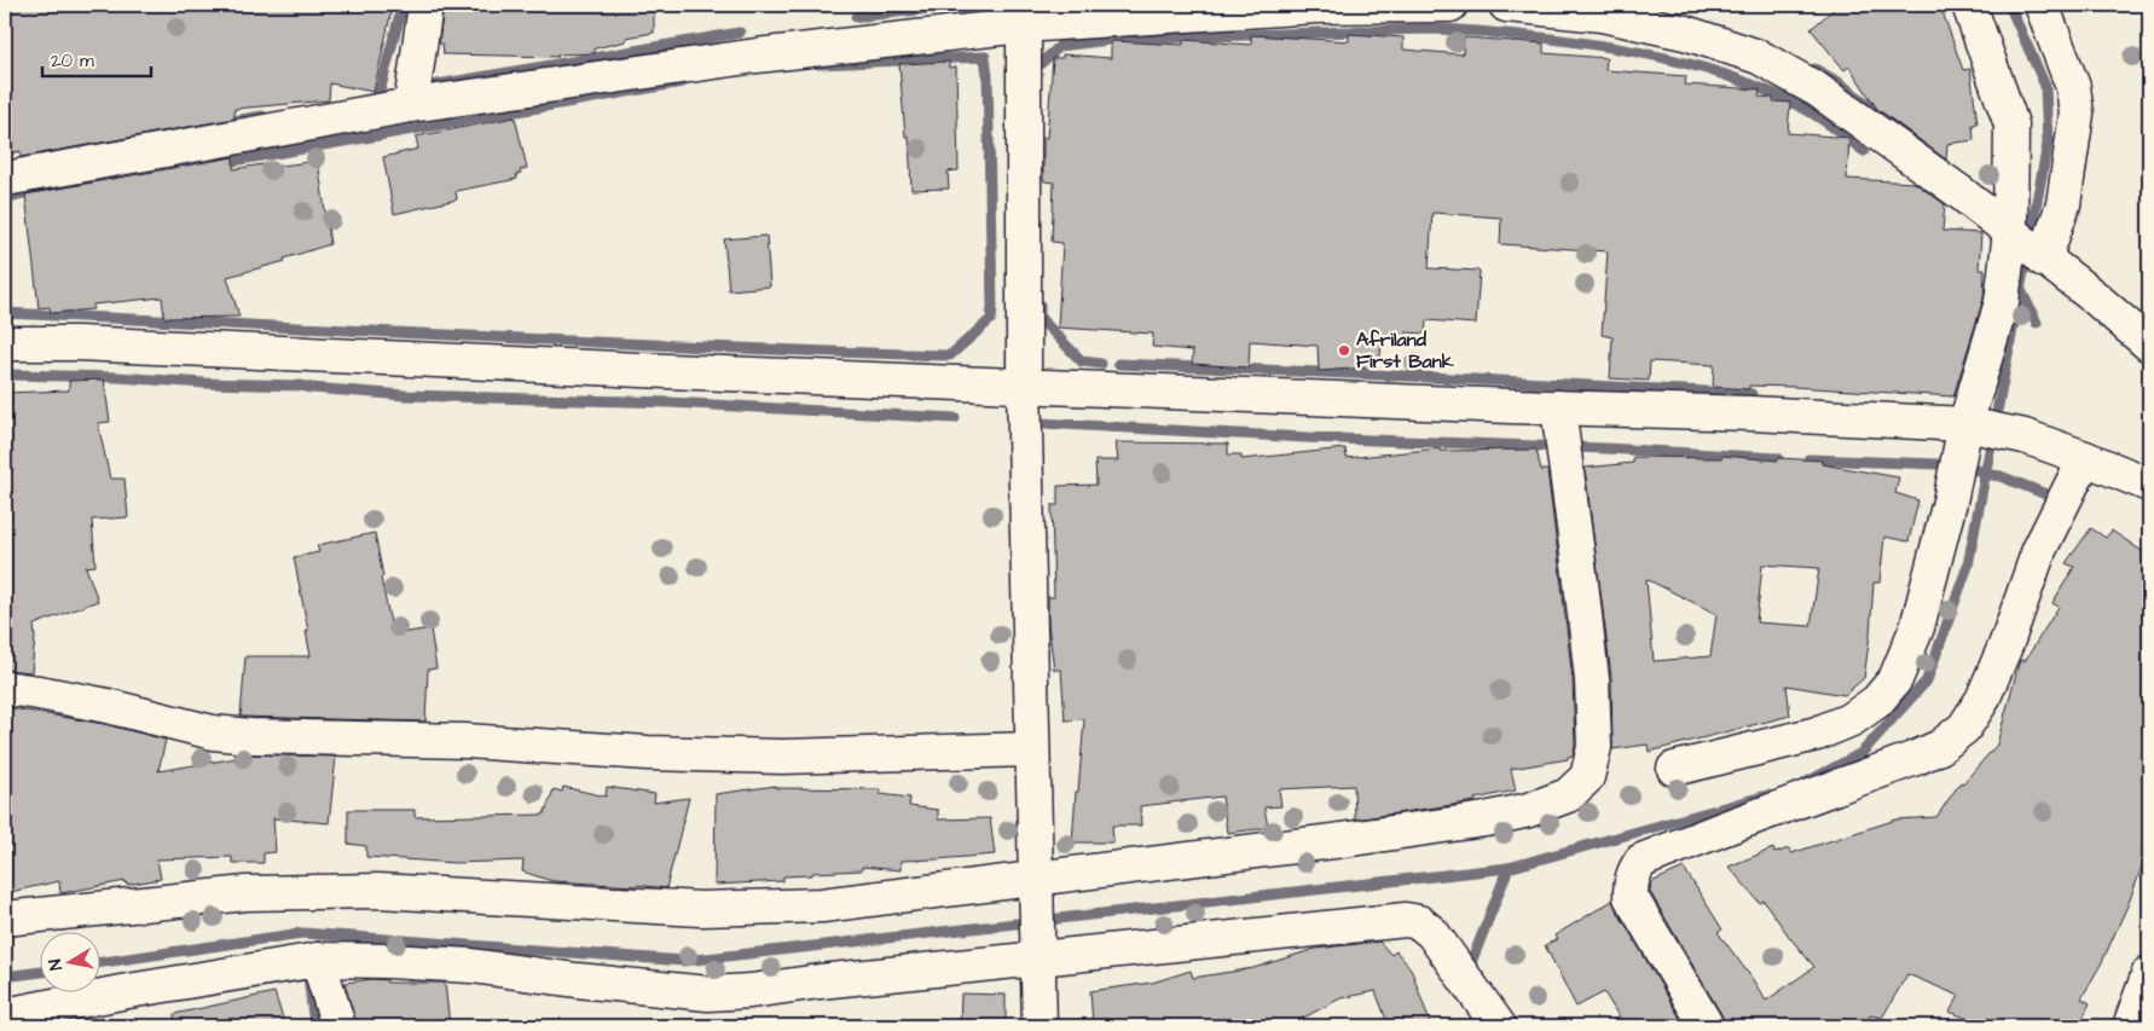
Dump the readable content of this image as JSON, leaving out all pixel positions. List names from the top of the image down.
{
  "places": ["Afriland First Bank"],
  "scale_bar": "20 m",
  "north": "left"
}
